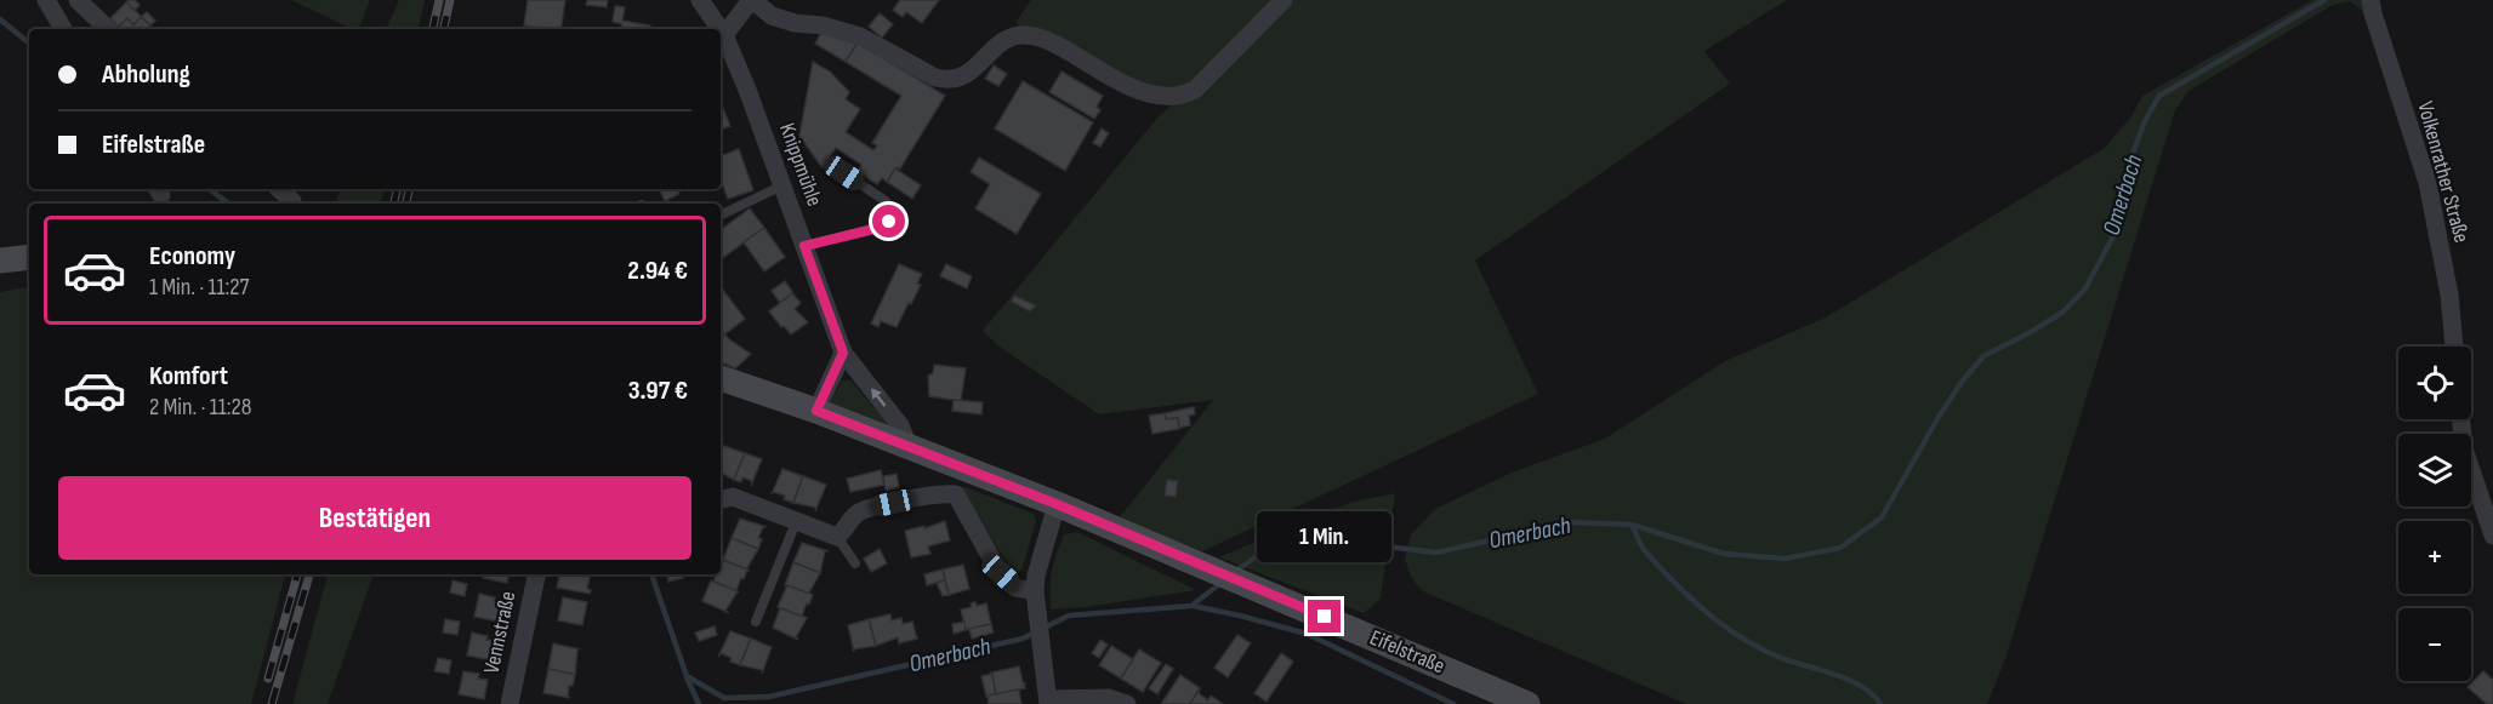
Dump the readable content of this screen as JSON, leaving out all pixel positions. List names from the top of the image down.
{
  "streets": {
    "main road": ["Eifelstraße"],
    "street": ["Knippmühle", "Volkenrather Straße", "Vennstraße"]
  },
  "crossings": [
    ["Knippmühle", "Eifelstraße"]
  ],
  "water": ["Omerbach"],
  "page": {
    "banner": ["Abholung", "Eifelstraße"],
    "list": [
      {
        "name": "Economy",
        "note": "1 Min. · 11:27",
        "value": "2.94 €"
      },
      {
        "name": "Komfort",
        "note": "2 Min. · 11:28",
        "value": "3.97 €"
      }
    ],
    "map_buttons": ["+", "−"],
    "buttons": "Bestätigen",
    "bubble": "1 Min."
  }
}
